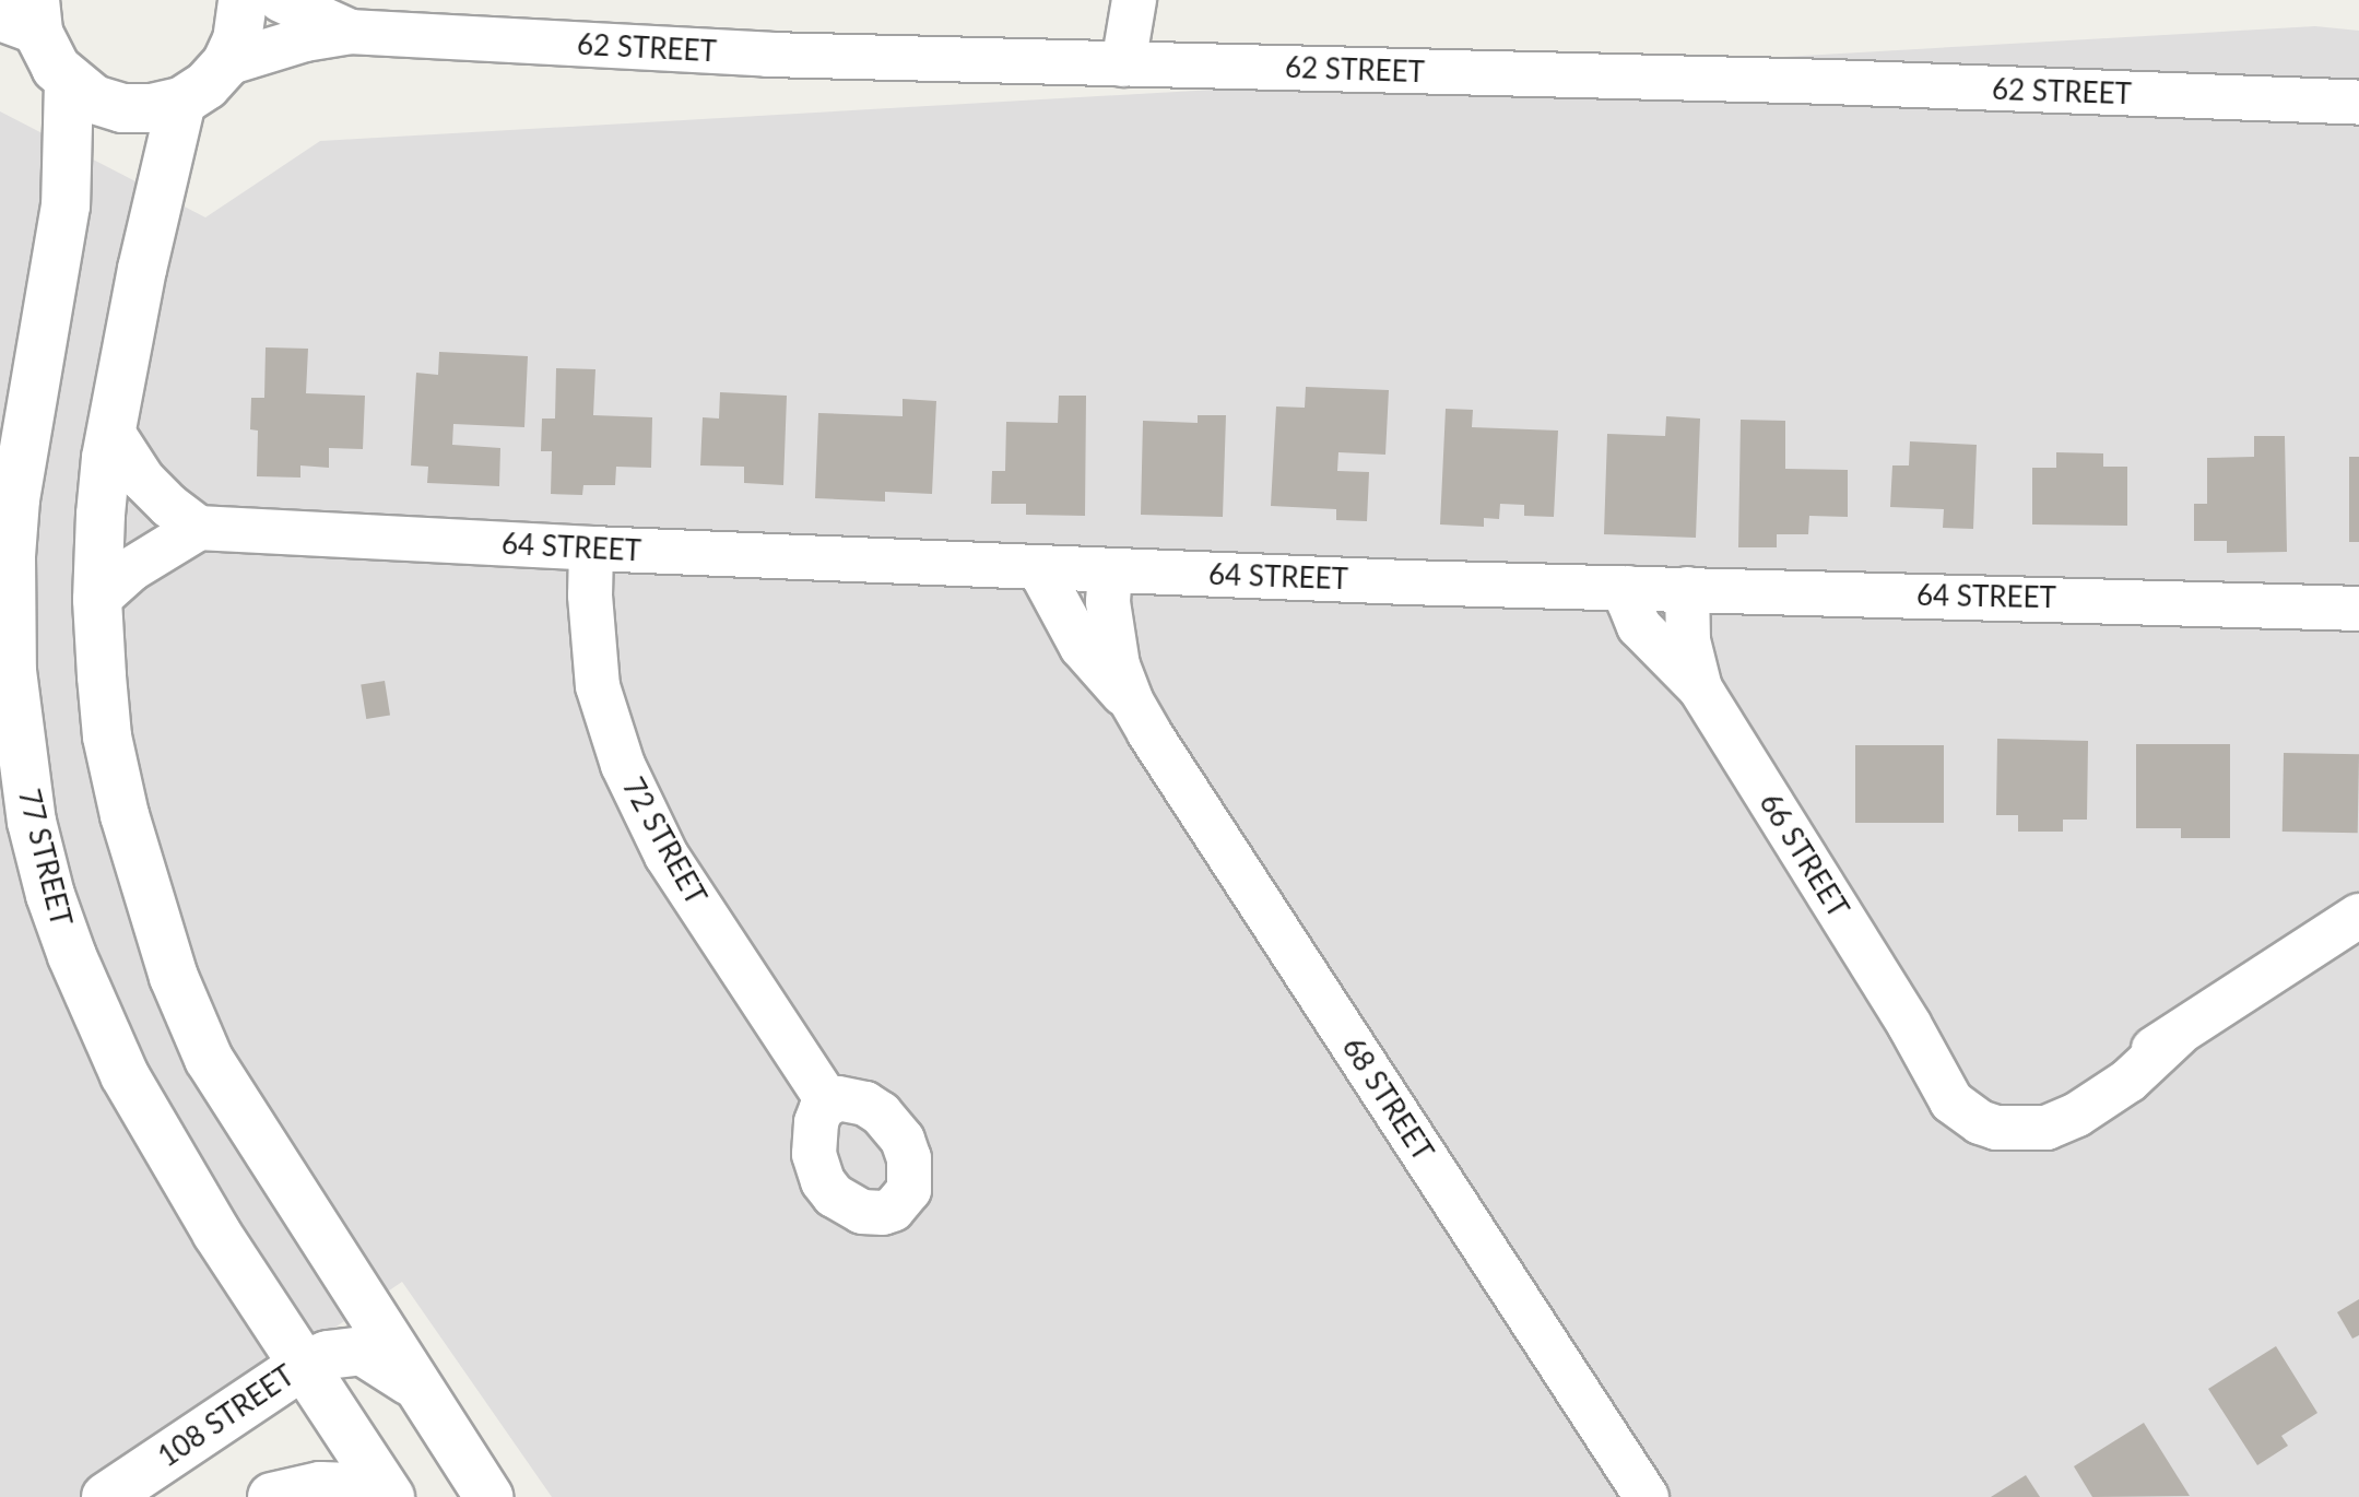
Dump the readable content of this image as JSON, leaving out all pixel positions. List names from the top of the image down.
{
  "streets": {
    "street": [
      "62 STREET",
      "64 STREET",
      "72 STREET",
      "66 STREET",
      "77 STREET",
      "68 STREET",
      "108 STREET"
    ]
  },
  "crossings": [
    ["64 STREET", "72 STREET"],
    ["64 STREET", "66 STREET"],
    ["64 STREET", "68 STREET"],
    ["77 STREET", "108 STREET"]
  ]
}
